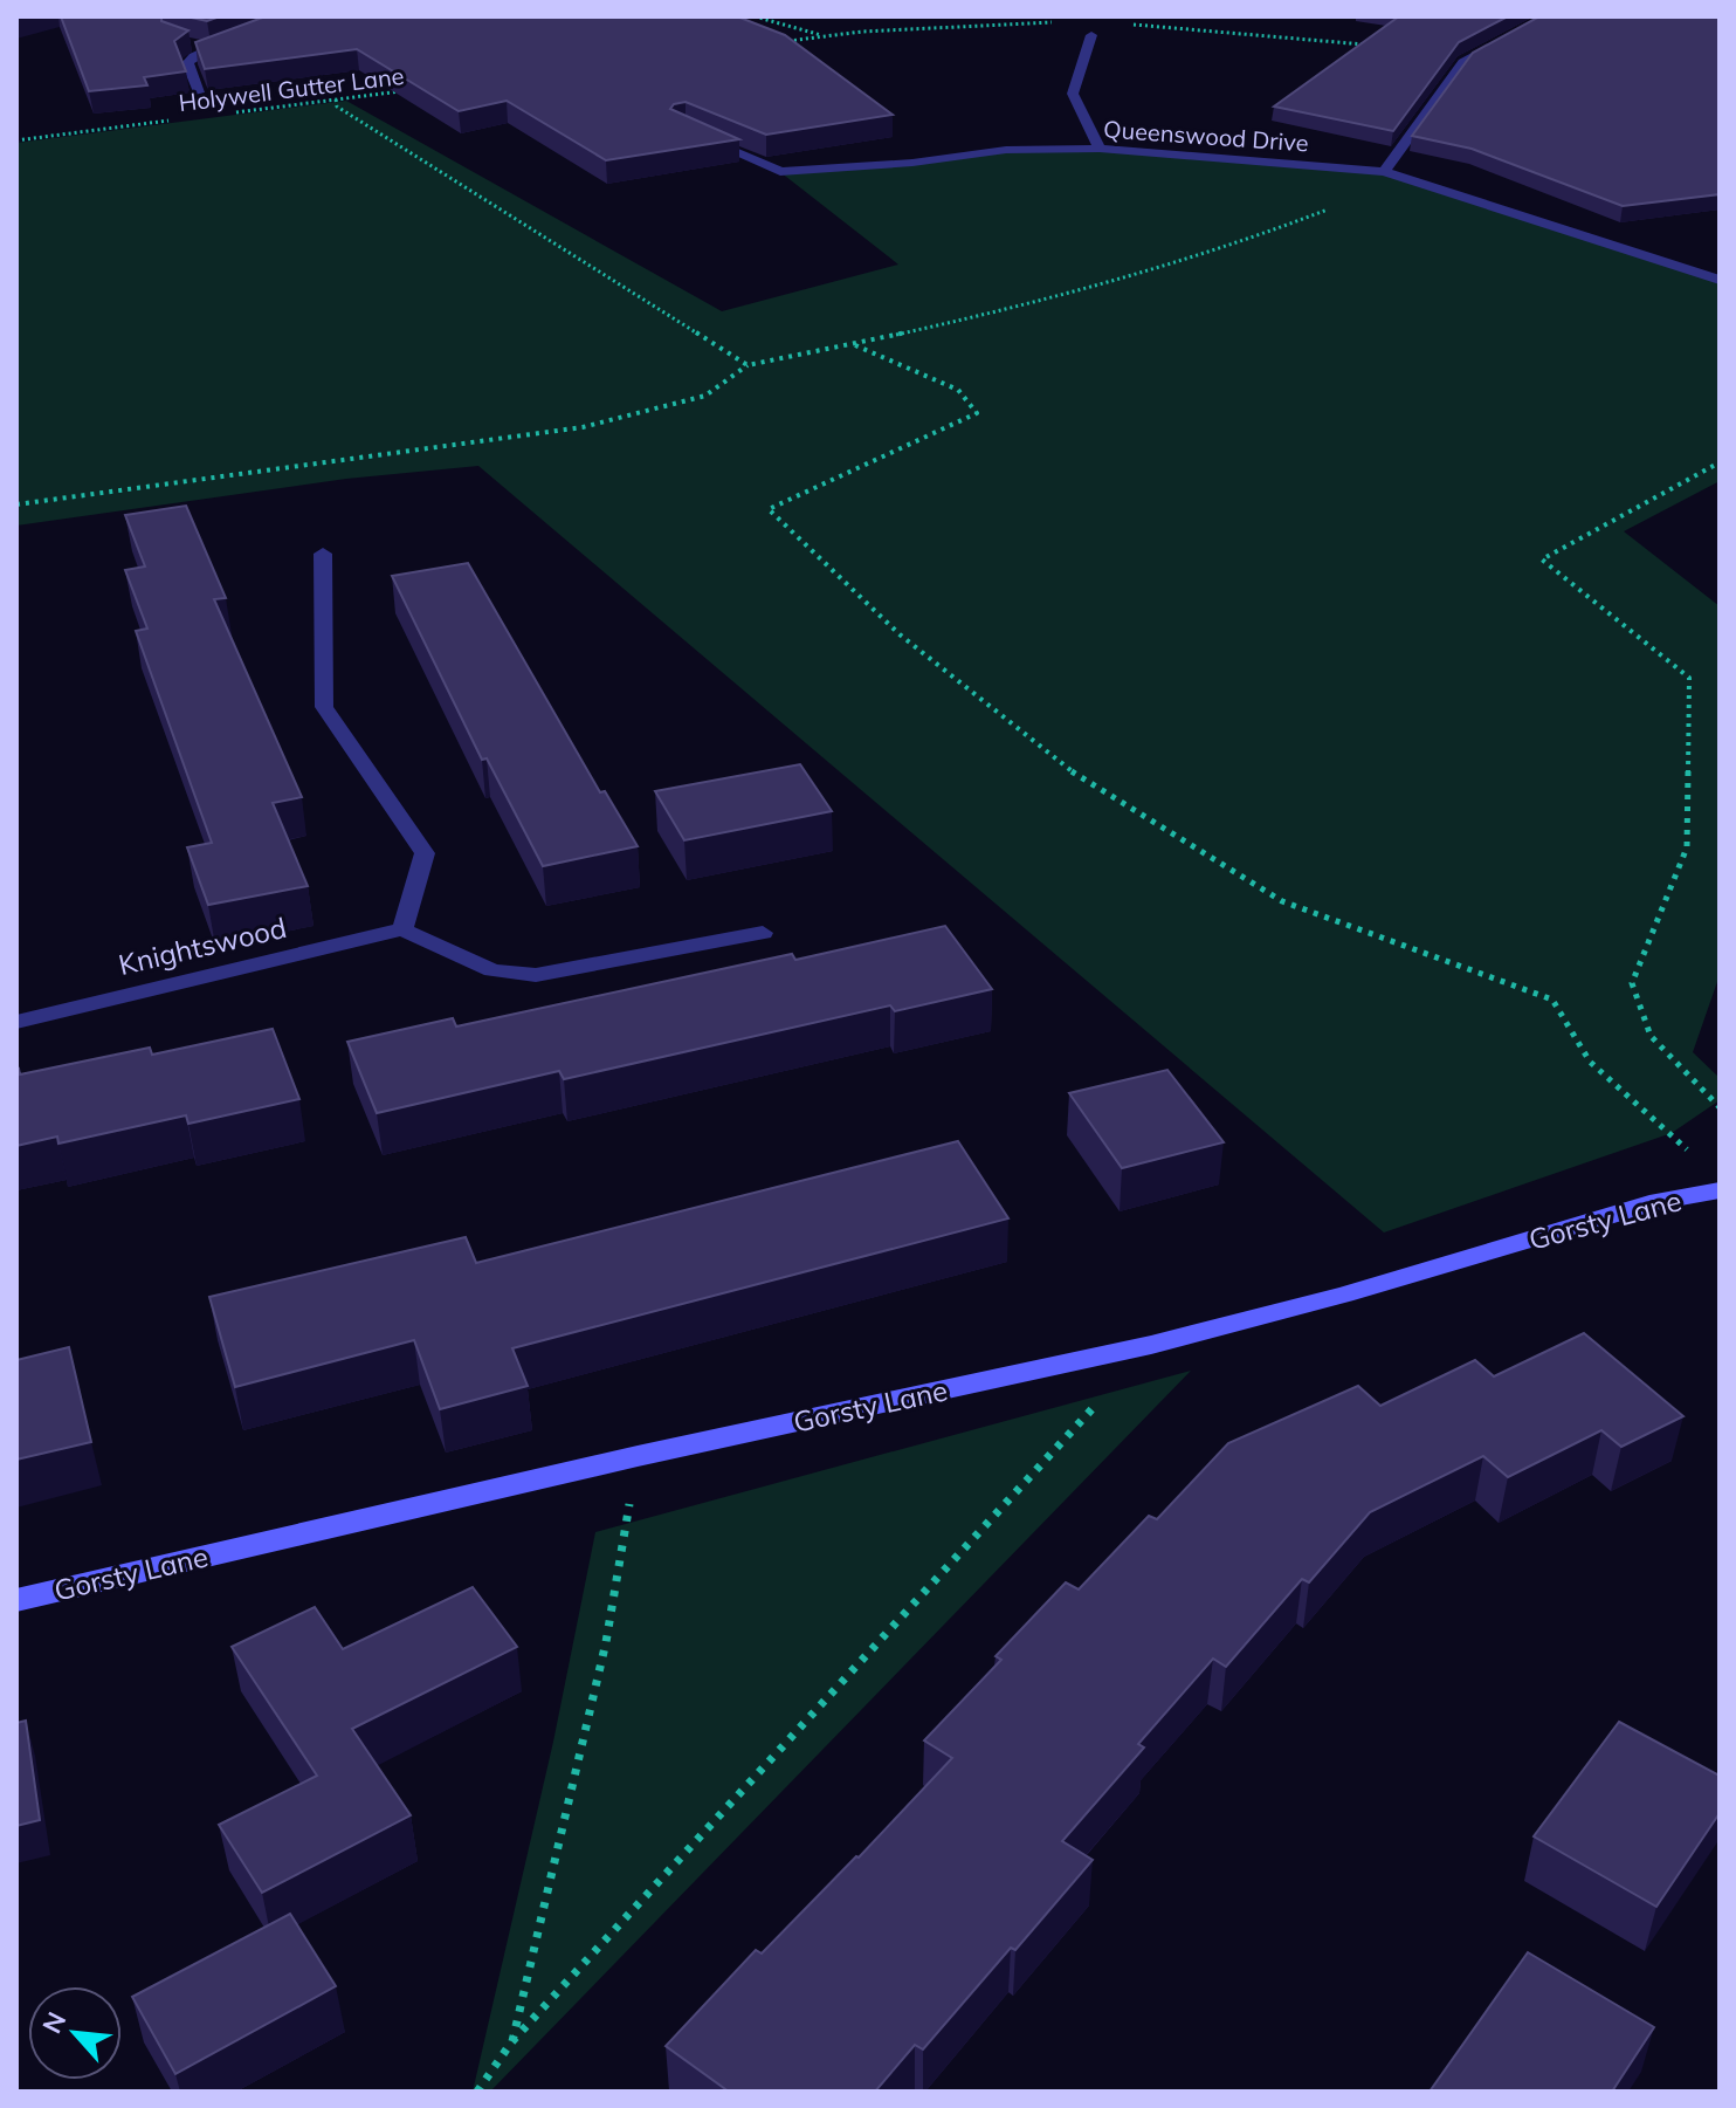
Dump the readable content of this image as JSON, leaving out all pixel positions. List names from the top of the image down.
{
  "streets": {
    "street": ["Queenswood Drive", "Knightswood", "Gorsty Lane"],
    "path": ["Holywell Gutter Lane"]
  },
  "north": "top left"
}
